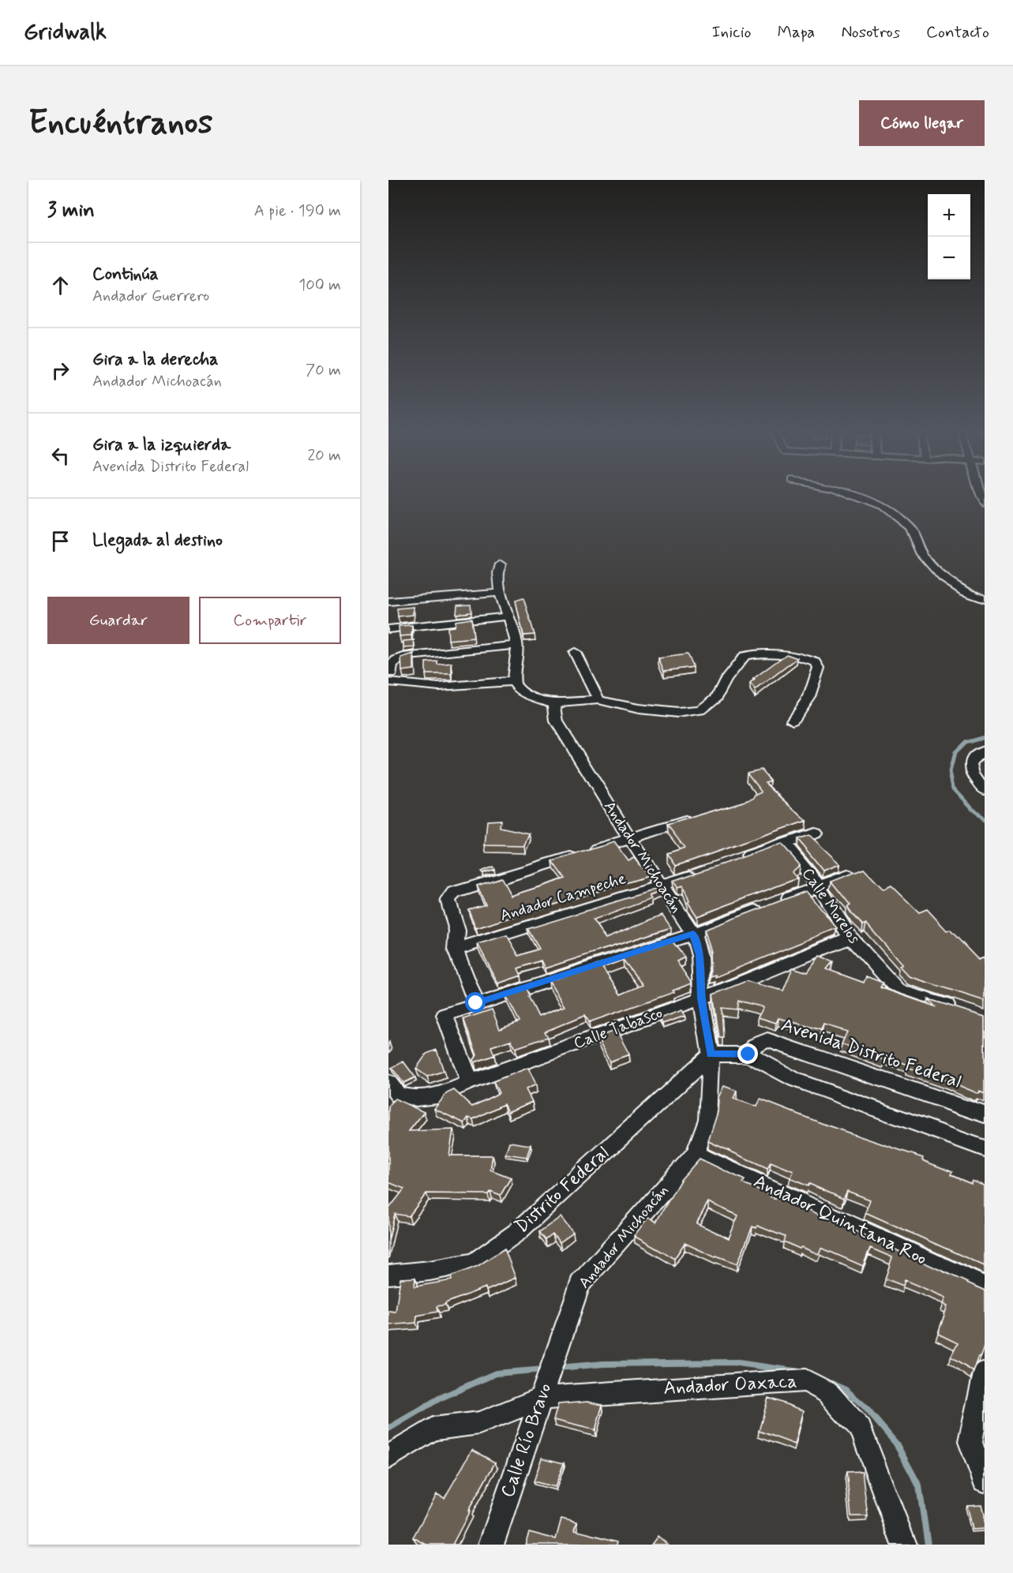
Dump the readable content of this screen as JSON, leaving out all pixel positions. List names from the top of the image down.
{
  "streets": {
    "street": [
      "Andador Michoacán",
      "Andador Campeche",
      "Calle Morelos",
      "Calle Tabasco",
      "Avenida Distrito Federal",
      "Distrito Federal",
      "Andador Quintana Roo",
      "Andador Oaxaca",
      "Calle Río Bravo"
    ]
  },
  "crossings": [
    ["Andador Michoacán", "Andador Campeche"],
    ["Andador Michoacán", "Calle Tabasco"],
    ["Andador Michoacán", "Distrito Federal"],
    ["Andador Michoacán", "Andador Quintana Roo"],
    ["Andador Michoacán", "Calle Río Bravo"],
    ["Calle Morelos", "Calle Tabasco"],
    ["Andador Oaxaca", "Calle Río Bravo"]
  ],
  "page": {
    "header": "Gridwalk",
    "nav": [
      "Inicio",
      "Mapa",
      "Nosotros",
      "Contacto"
    ],
    "buttons": [
      "Cómo llegar",
      ["Guardar", "Compartir"]
    ],
    "title": "Encuéntranos",
    "heading": ["3 min", "A pie · 190 m"],
    "map_buttons": ["+", "−"],
    "list": [
      ["Continúa", "Andador Guerrero", "100 m"],
      ["Gira a la derecha", "Andador Michoacán", "70 m"],
      ["Gira a la izquierda", "Avenida Distrito Federal", "20 m"],
      "Llegada al destino"
    ]
  }
}
